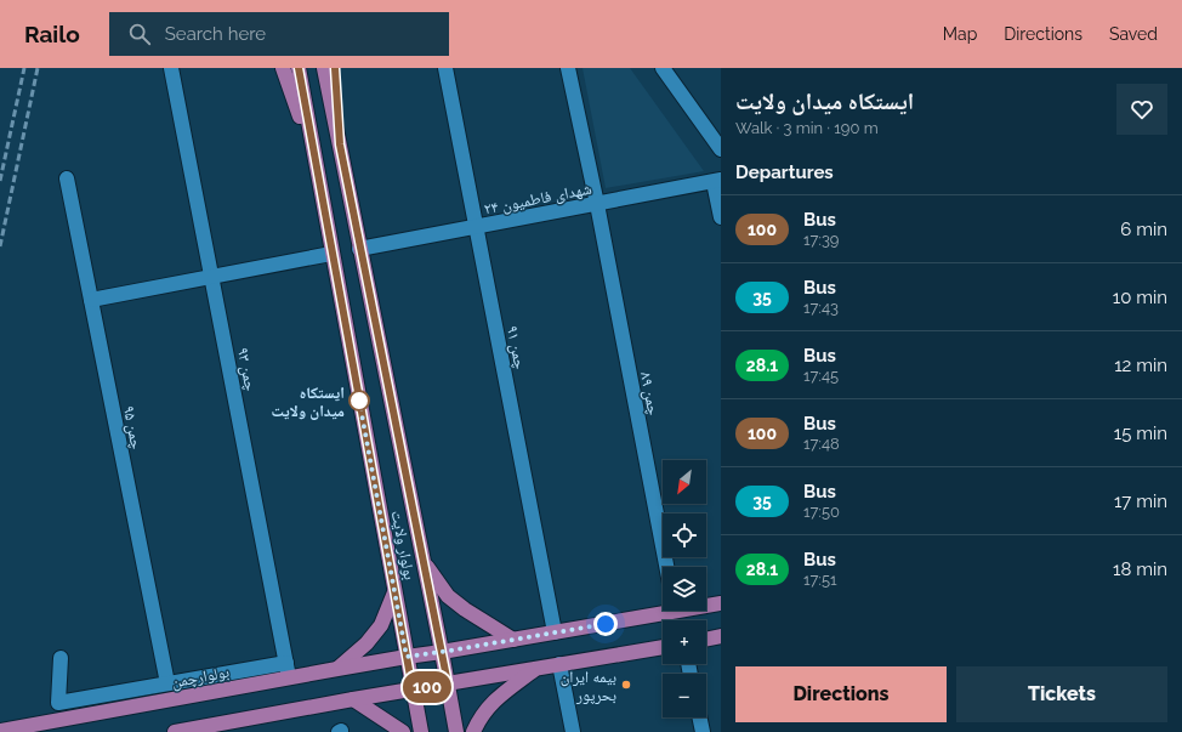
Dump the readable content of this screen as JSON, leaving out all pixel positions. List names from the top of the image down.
{
  "streets": {
    "main road": ["بولوار ولایت", "بولوارچمن"],
    "street": [
      "شهدای فاطمیون ۲۴",
      "چمن ۹۱",
      "چمن ۹۳",
      "چمن ۸۹",
      "چمن ۹۵"
    ]
  },
  "crossings": [
    ["شهدای فاطمیون ۲۴", "چمن ۹۱"],
    ["شهدای فاطمیون ۲۴", "چمن ۸۹"],
    ["شهدای فاطمیون ۲۴", "بولوار ولایت"],
    ["چمن ۹۳", "بولوارچمن"],
    ["بولوار ولایت", "بولوارچمن"]
  ],
  "places": ["ایستکاه میدان ولایت", "بيمه ايران بحرپور"],
  "lines": ["bus line 100"],
  "north": "bottom left",
  "page": {
    "header": "Railo",
    "search": "Search here",
    "nav": ["Map", "Directions", "Saved"],
    "on_map": "100",
    "heading": [
      ["ایستکاه میدان ولایت", "Walk · 3 min · 190 m"],
      "Departures"
    ],
    "list": [
      {
        "mark": "100",
        "name": "Bus",
        "note": "17:39",
        "value": "6 min"
      },
      {
        "mark": "35",
        "name": "Bus",
        "note": "17:43",
        "value": "10 min"
      },
      {
        "mark": "28.1",
        "name": "Bus",
        "note": "17:45",
        "value": "12 min"
      },
      {
        "mark": "100",
        "name": "Bus",
        "note": "17:48",
        "value": "15 min"
      },
      {
        "mark": "35",
        "name": "Bus",
        "note": "17:50",
        "value": "17 min"
      },
      {
        "mark": "28.1",
        "name": "Bus",
        "note": "17:51",
        "value": "18 min"
      }
    ],
    "map_buttons": ["+", "−"],
    "buttons": ["Directions", "Tickets"]
  }
}
